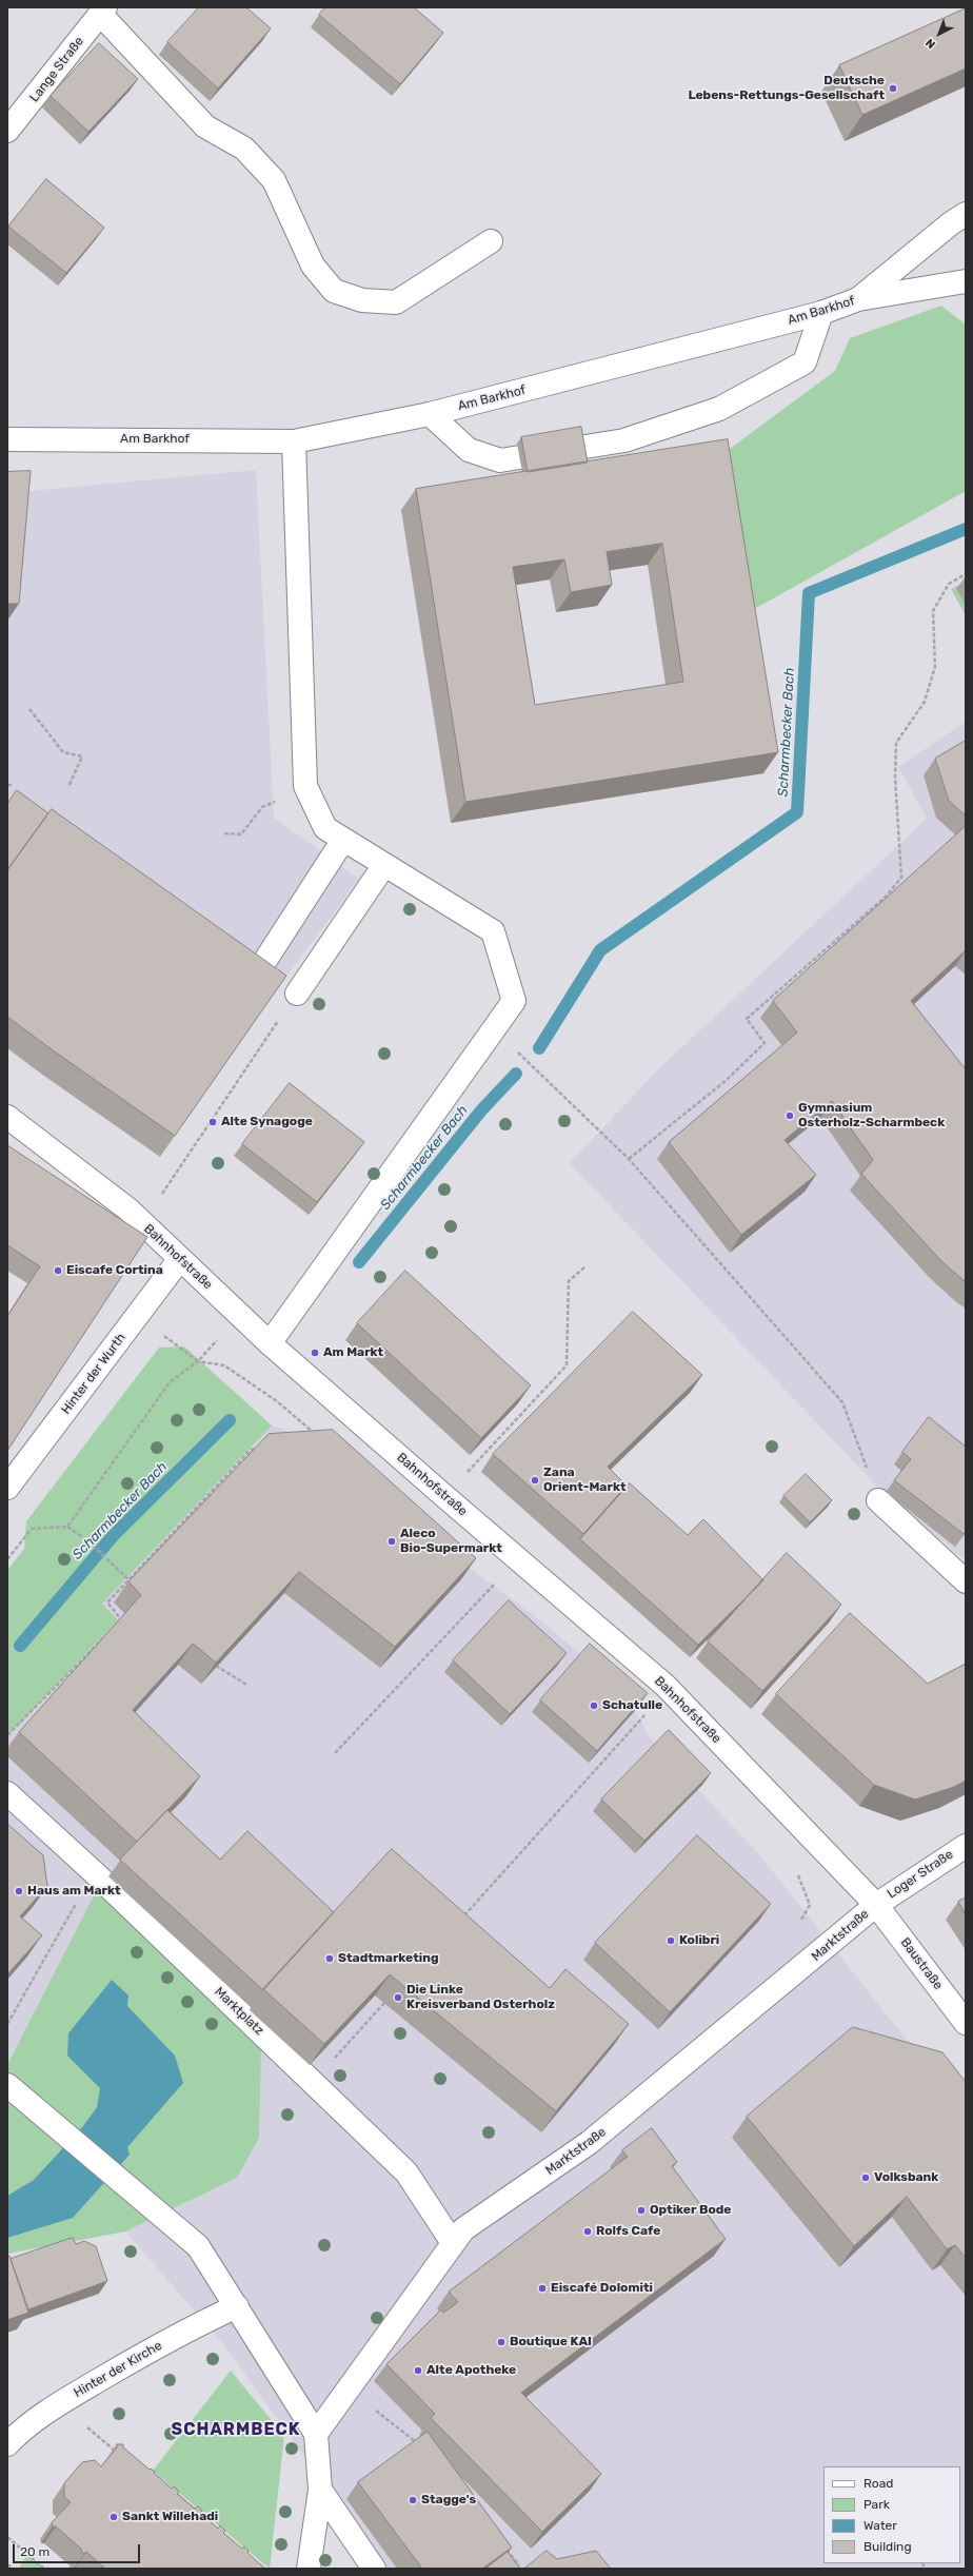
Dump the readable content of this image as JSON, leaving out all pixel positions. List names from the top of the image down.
{
  "streets": {
    "street": [
      "Lange Straße",
      "Am Barkhof",
      "Bahnhofstraße",
      "Hinter der Wurth",
      "Loger Straße",
      "Marktstraße",
      "Baustraße",
      "Marktplatz",
      "Hinter der Kirche"
    ]
  },
  "crossings": [
    ["Bahnhofstraße", "Hinter der Wurth"],
    ["Bahnhofstraße", "Loger Straße"],
    ["Bahnhofstraße", "Marktstraße"],
    ["Bahnhofstraße", "Baustraße"],
    ["Loger Straße", "Marktstraße"],
    ["Loger Straße", "Baustraße"],
    ["Marktstraße", "Baustraße"],
    ["Marktstraße", "Marktplatz"]
  ],
  "districts": ["SCHARMBECK"],
  "water": ["Scharmbecker Bach"],
  "places": [
    "Deutsche Lebens-Rettungs-Gesellschaft",
    "Gymnasium Osterholz-Scharmbeck",
    "Alte Synagoge",
    "Eiscafe Cortina",
    "Am Markt",
    "Zana Orient-Markt",
    "Aleco Bio-Supermarkt",
    "Schatulle",
    "Haus am Markt",
    "Kolibri",
    "Stadtmarketing",
    "Die Linke Kreisverband Osterholz",
    "Volksbank",
    "Optiker Bode",
    "Rolfs Cafe",
    "Eiscafé Dolomiti",
    "Boutique KAI",
    "Alte Apotheke",
    "Stagge's",
    "Sankt Willehadi"
  ],
  "legend": [
    "Road",
    "Park",
    "Water",
    "Building"
  ],
  "scale_bar": "20 m",
  "north": "bottom left"
}
